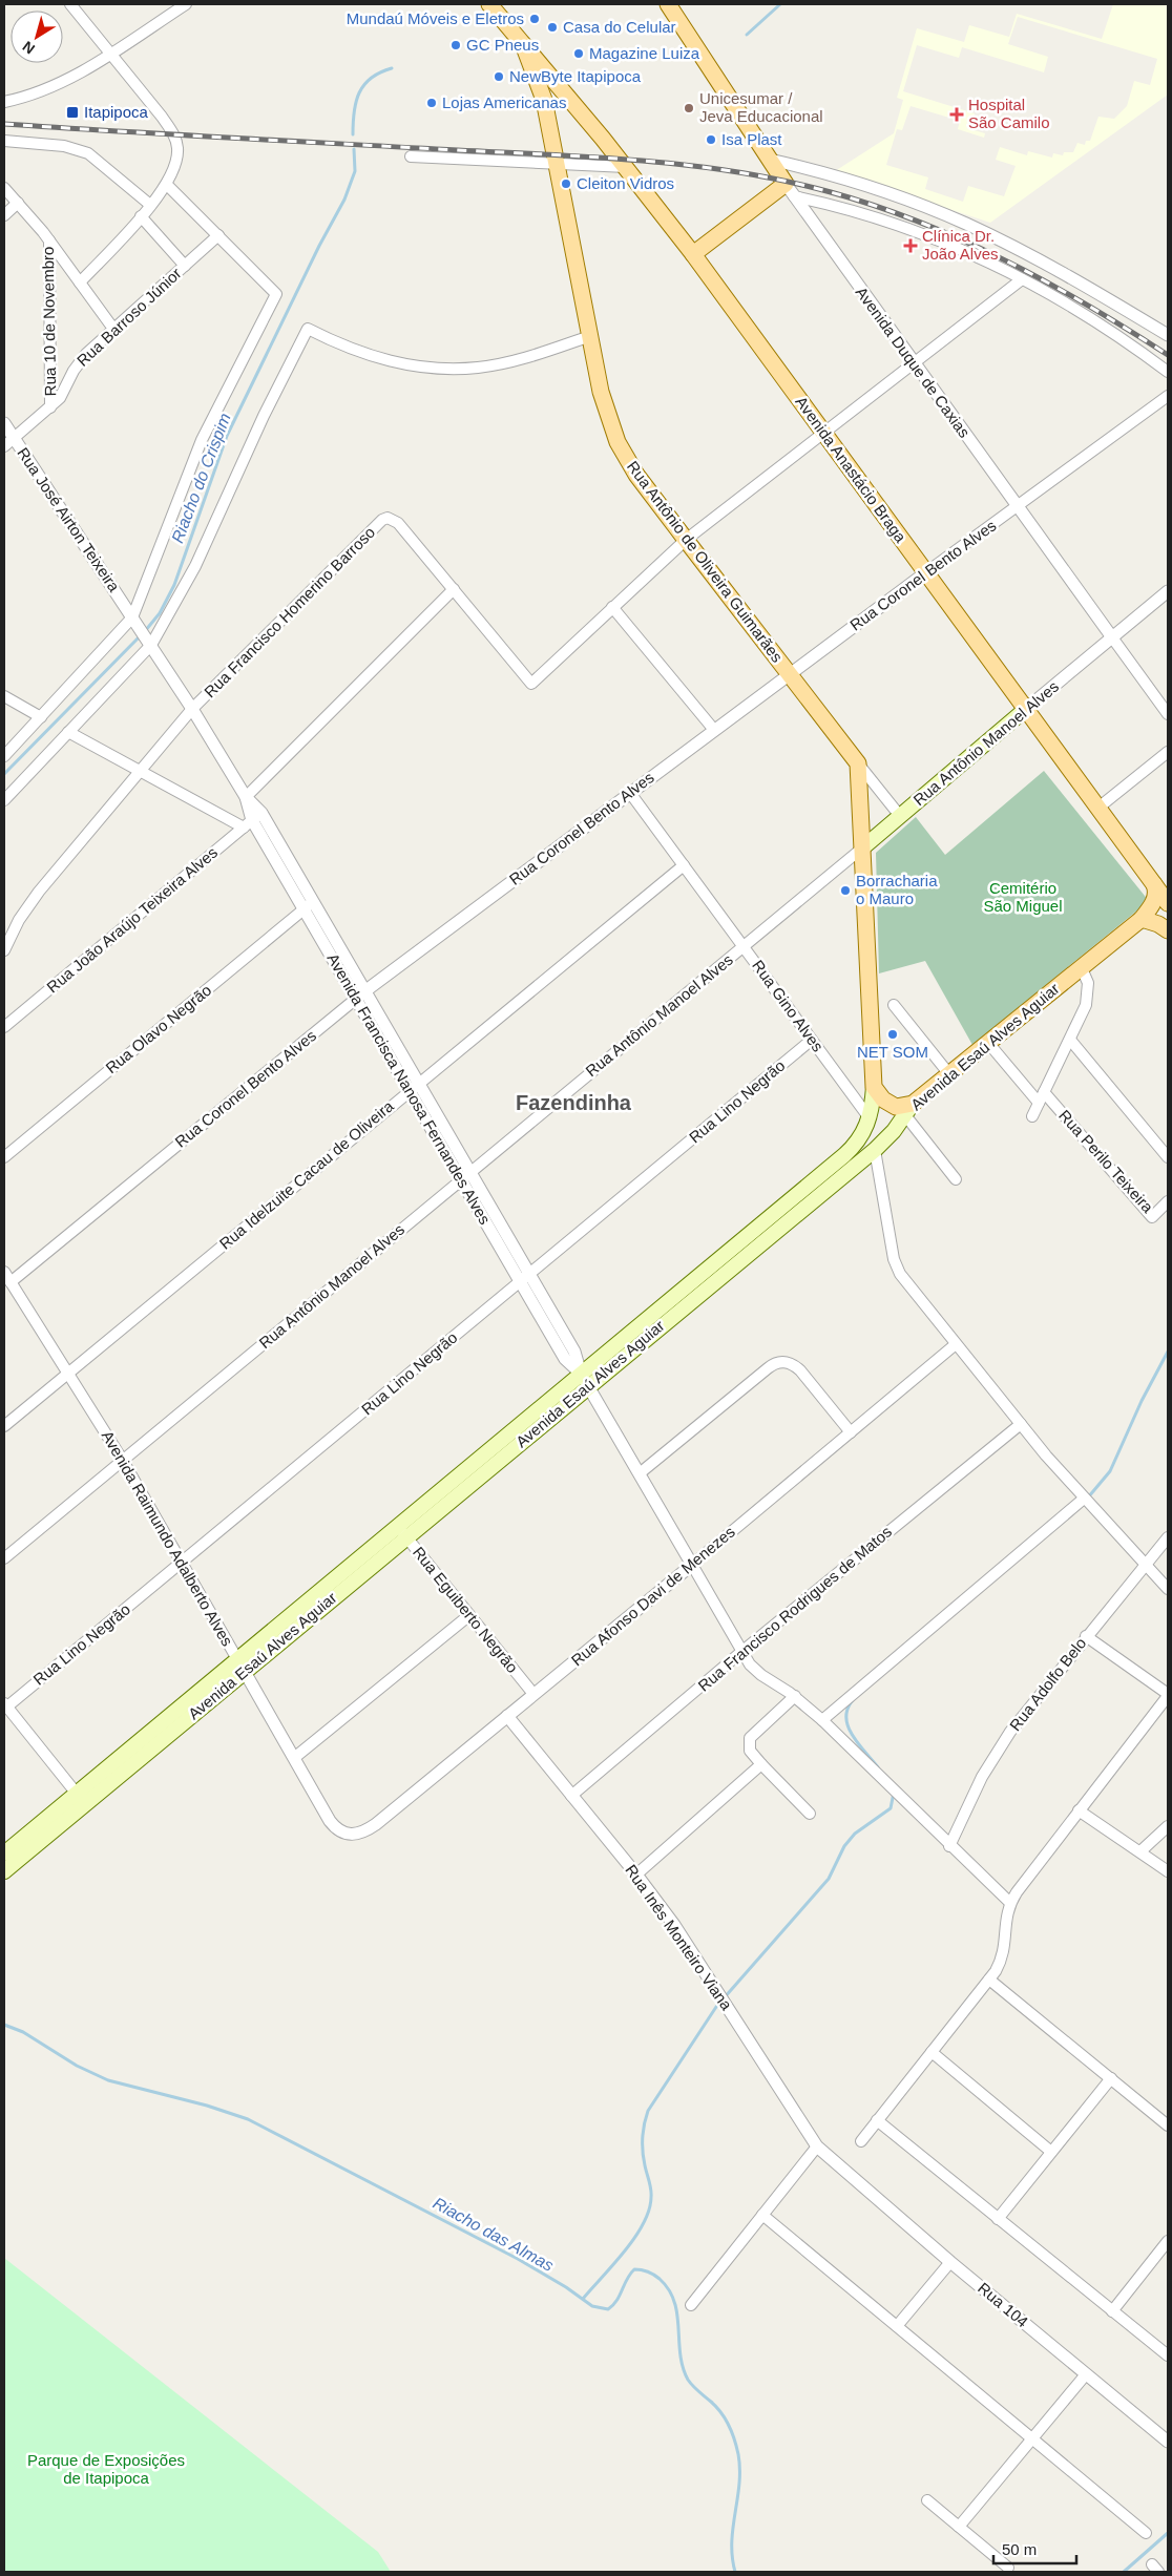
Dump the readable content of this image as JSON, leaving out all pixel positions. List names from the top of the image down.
{
  "streets": {
    "main road": [
      "Avenida Duque de Caxias",
      "Avenida Anastácio Braga",
      "Rua Antônio de Oliveira Guimarães",
      "Rua Antônio Manoel Alves",
      "Avenida Esaú Alves Aguiar"
    ],
    "street": [
      "Rua Barroso Júnior",
      "Rua 10 de Novembro",
      "Rua José Airton Teixeira",
      "Rua Coronel Bento Alves",
      "Rua Francisco Homerino Barroso",
      "Rua João Araújo Teixeira Alves",
      "Rua Gino Alves",
      "Rua Olavo Negrão",
      "Avenida Francisca Nanosa Fernandes Alves",
      "Rua Lino Negrão",
      "Rua Perilo Teixeira",
      "Rua Idelzuite Cacau de Oliveira",
      "Avenida Raimundo Adalberto Alves",
      "Rua Afonso Davi de Menezes",
      "Rua Francisco Rodrigues de Matos",
      "Rua Eguiberto Negrão",
      "Rua Adolfo Belo",
      "Rua Inês Monteiro Viana",
      "Rua 104"
    ]
  },
  "crossings": [
    ["Rua Barroso Júnior", "Rua 10 de Novembro"],
    ["Rua Barroso Júnior", "Rua José Airton Teixeira"],
    ["Avenida Duque de Caxias", "Rua Coronel Bento Alves"],
    ["Avenida Duque de Caxias", "Rua Antônio Manoel Alves"],
    ["Avenida Anastácio Braga", "Rua Antônio de Oliveira Guimarães"],
    ["Avenida Anastácio Braga", "Rua Coronel Bento Alves"],
    ["Avenida Anastácio Braga", "Rua Antônio Manoel Alves"],
    ["Avenida Anastácio Braga", "Avenida Esaú Alves Aguiar"],
    ["Rua José Airton Teixeira", "Avenida Francisca Nanosa Fernandes Alves"],
    ["Rua Antônio de Oliveira Guimarães", "Rua Coronel Bento Alves"],
    ["Rua Antônio de Oliveira Guimarães", "Rua Antônio Manoel Alves"],
    ["Rua Coronel Bento Alves", "Rua Gino Alves"],
    ["Rua Coronel Bento Alves", "Avenida Francisca Nanosa Fernandes Alves"],
    ["Rua Coronel Bento Alves", "Avenida Raimundo Adalberto Alves"],
    ["Rua Francisco Homerino Barroso", "Avenida Francisca Nanosa Fernandes Alves"],
    ["Rua Antônio Manoel Alves", "Rua Gino Alves"],
    ["Rua Antônio Manoel Alves", "Avenida Francisca Nanosa Fernandes Alves"],
    ["Rua Antônio Manoel Alves", "Avenida Raimundo Adalberto Alves"],
    ["Rua João Araújo Teixeira Alves", "Avenida Francisca Nanosa Fernandes Alves"],
    ["Rua Gino Alves", "Avenida Esaú Alves Aguiar"],
    ["Rua Gino Alves", "Rua Lino Negrão"],
    ["Rua Gino Alves", "Rua Idelzuite Cacau de Oliveira"],
    ["Rua Olavo Negrão", "Avenida Francisca Nanosa Fernandes Alves"],
    ["Avenida Esaú Alves Aguiar", "Avenida Francisca Nanosa Fernandes Alves"],
    ["Avenida Esaú Alves Aguiar", "Avenida Raimundo Adalberto Alves"],
    ["Avenida Esaú Alves Aguiar", "Rua Eguiberto Negrão"],
    ["Avenida Francisca Nanosa Fernandes Alves", "Rua Lino Negrão"],
    ["Avenida Francisca Nanosa Fernandes Alves", "Rua Idelzuite Cacau de Oliveira"],
    ["Avenida Francisca Nanosa Fernandes Alves", "Rua Afonso Davi de Menezes"],
    ["Avenida Francisca Nanosa Fernandes Alves", "Rua Francisco Rodrigues de Matos"],
    ["Avenida Francisca Nanosa Fernandes Alves", "Rua Adolfo Belo"],
    ["Rua Lino Negrão", "Avenida Raimundo Adalberto Alves"],
    ["Rua Idelzuite Cacau de Oliveira", "Avenida Raimundo Adalberto Alves"],
    ["Avenida Raimundo Adalberto Alves", "Rua Afonso Davi de Menezes"],
    ["Rua Afonso Davi de Menezes", "Rua Eguiberto Negrão"],
    ["Rua Afonso Davi de Menezes", "Rua Inês Monteiro Viana"],
    ["Rua Francisco Rodrigues de Matos", "Rua Inês Monteiro Viana"],
    ["Rua Inês Monteiro Viana", "Rua 104"]
  ],
  "districts": ["Fazendinha"],
  "water": ["Riacho do Crispim", "Riacho das Almas"],
  "parks": ["Cemitério São Miguel", "Parque de Exposições de Itapipoca"],
  "places": {
    "other": [
      "Mundaú Móveis e Eletros",
      "Casa do Celular",
      "GC Pneus",
      "Magazine Luiza",
      "NewByte Itapipoca",
      "Lojas Americanas",
      "Unicesumar / Jeva Educacional",
      "Isa Plast",
      "Cleiton Vidros",
      "Borracharia o Mauro",
      "NET SOM"
    ],
    "transit": ["Itapipoca"],
    "health": ["Hospital São Camilo", "Clínica Dr. João Alves"]
  },
  "scale_bar": "50 m",
  "north": "bottom left"
}
